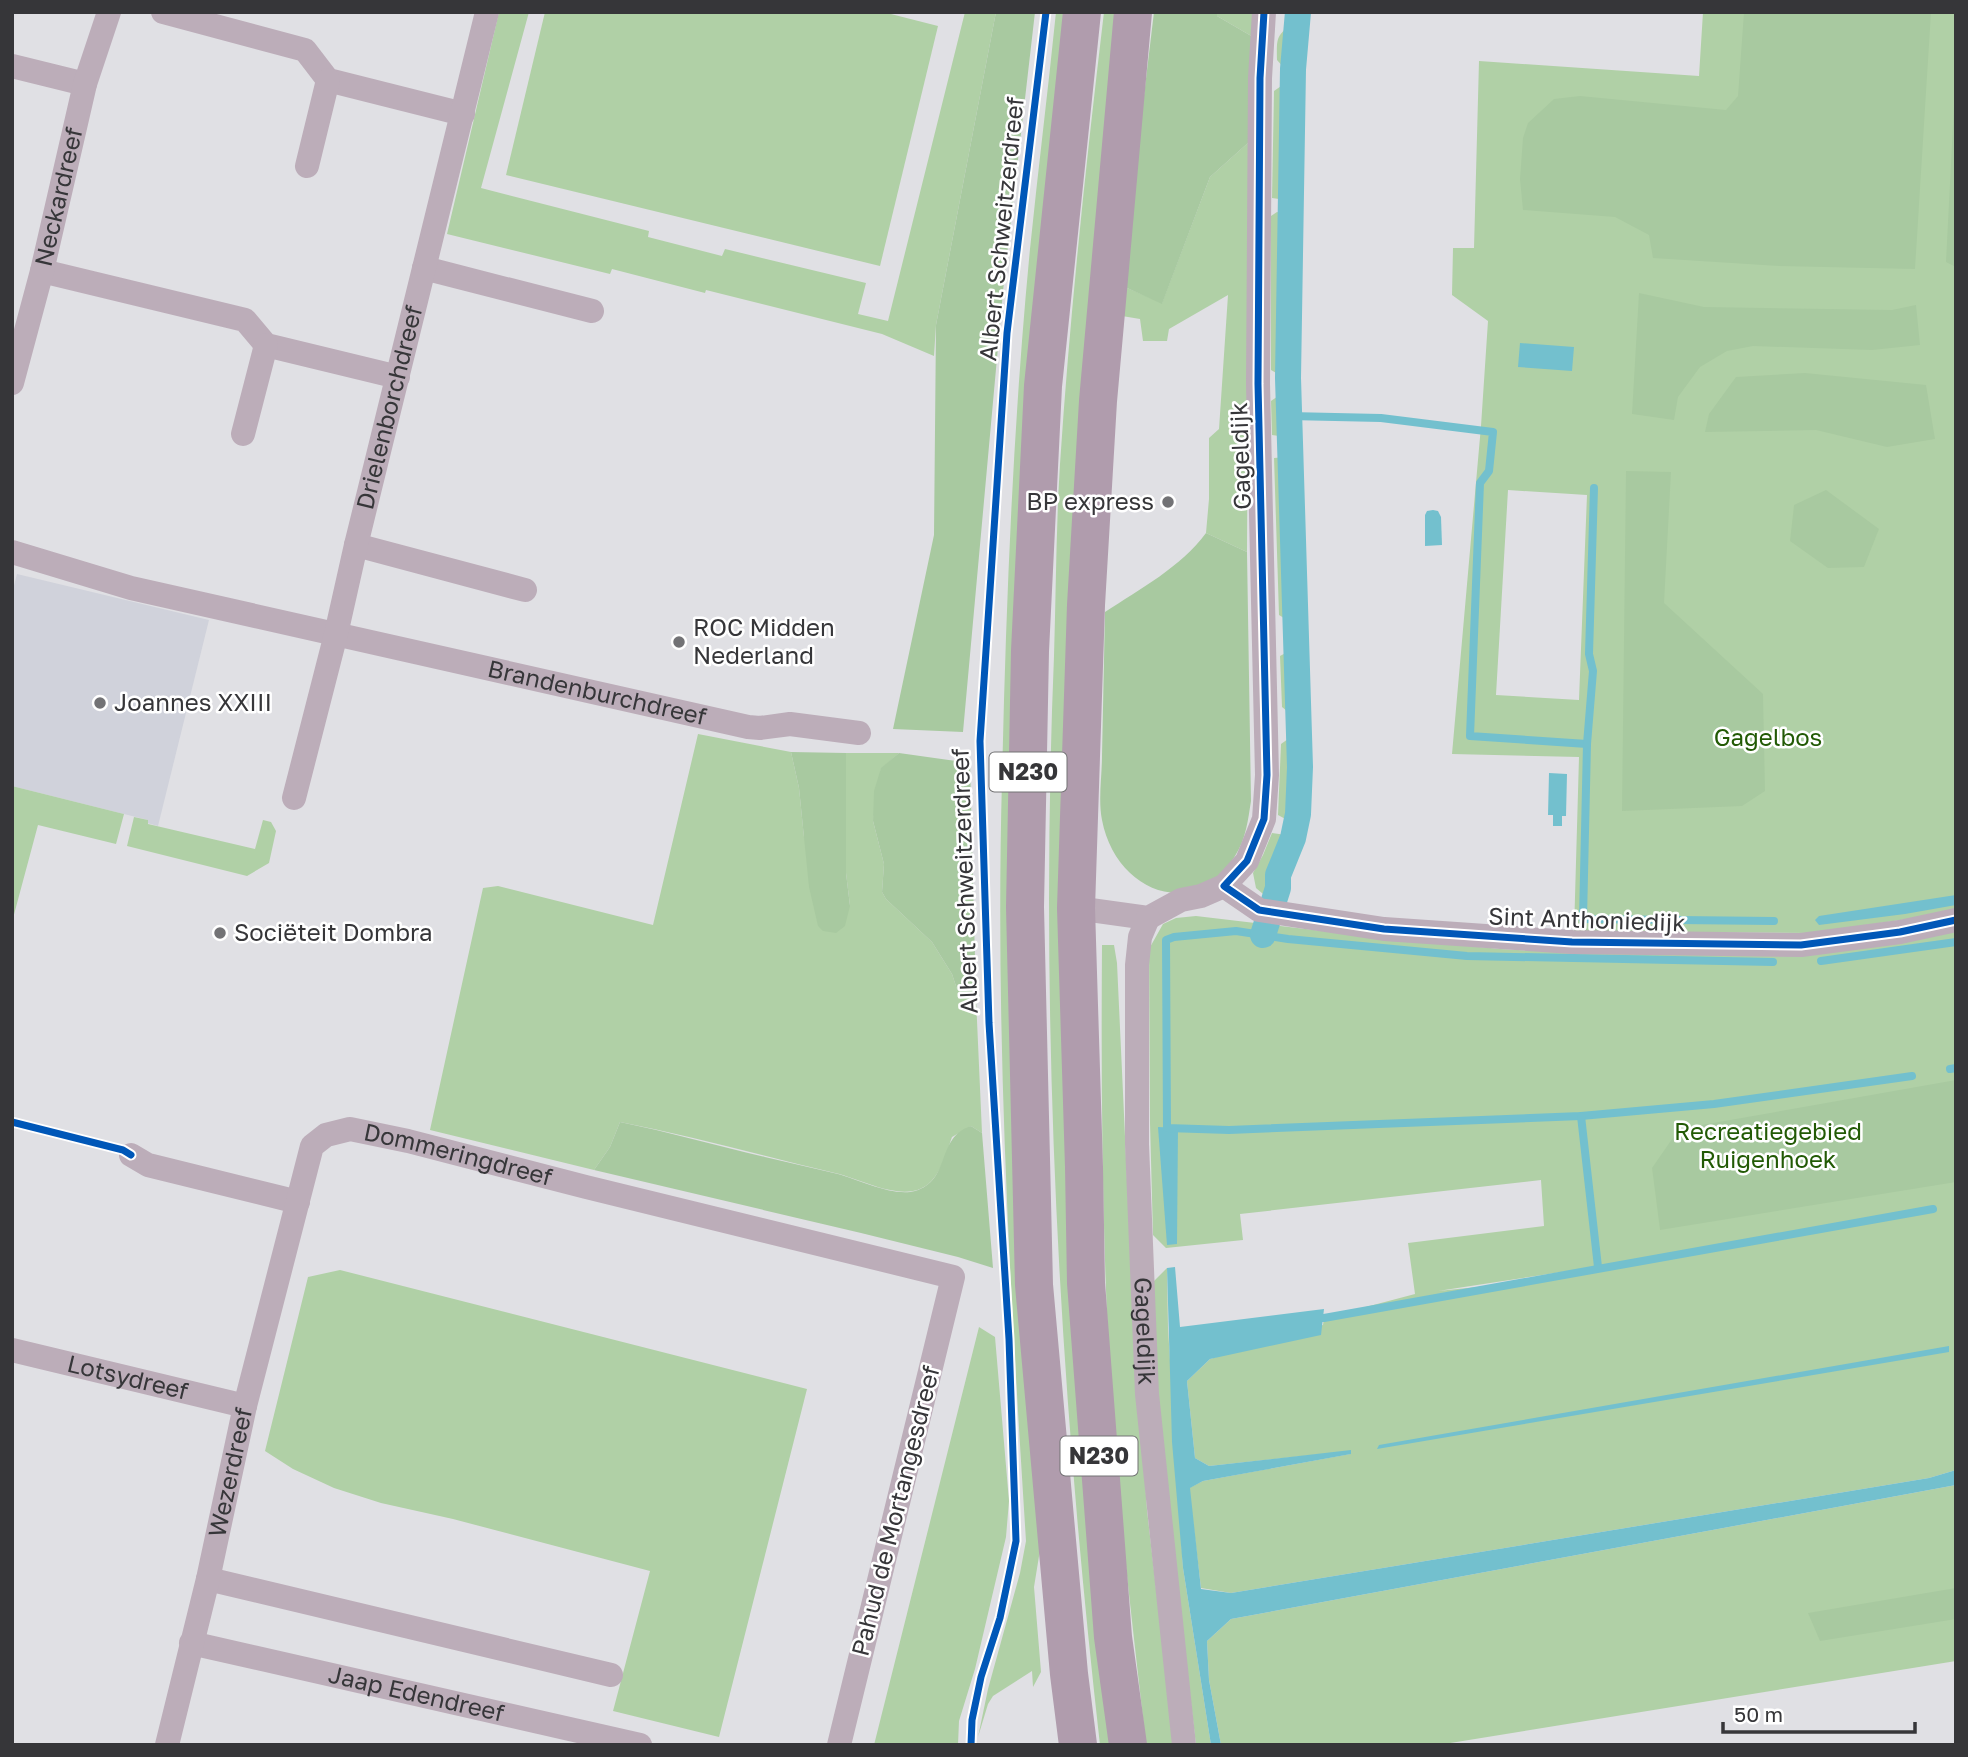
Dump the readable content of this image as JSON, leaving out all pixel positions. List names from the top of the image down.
{
  "streets": {
    "highway": ["N230"],
    "street": [
      "Neckardreef",
      "Drielenborchdreef",
      "Gageldijk",
      "Brandenburchdreef",
      "Sint Anthoniedijk",
      "Dommeringdreef",
      "Lotsydreef",
      "Wezerdreef",
      "Pahud de Mortangesdreef",
      "Jaap Edendreef"
    ],
    "cycle path": ["Albert Schweitzerdreef"]
  },
  "crossings": [
    ["Drielenborchdreef", "Brandenburchdreef"],
    ["Gageldijk", "Sint Anthoniedijk"],
    ["Dommeringdreef", "Wezerdreef"],
    ["Dommeringdreef", "Pahud de Mortangesdreef"],
    ["Lotsydreef", "Wezerdreef"],
    ["Wezerdreef", "Jaap Edendreef"]
  ],
  "parks": ["Gagelbos", "Recreatiegebied Ruigenhoek"],
  "places": [
    "BP express",
    "ROC Midden Nederland",
    "Joannes XXIII",
    "Sociëteit Dombra"
  ],
  "scale_bar": "50 m"
}
